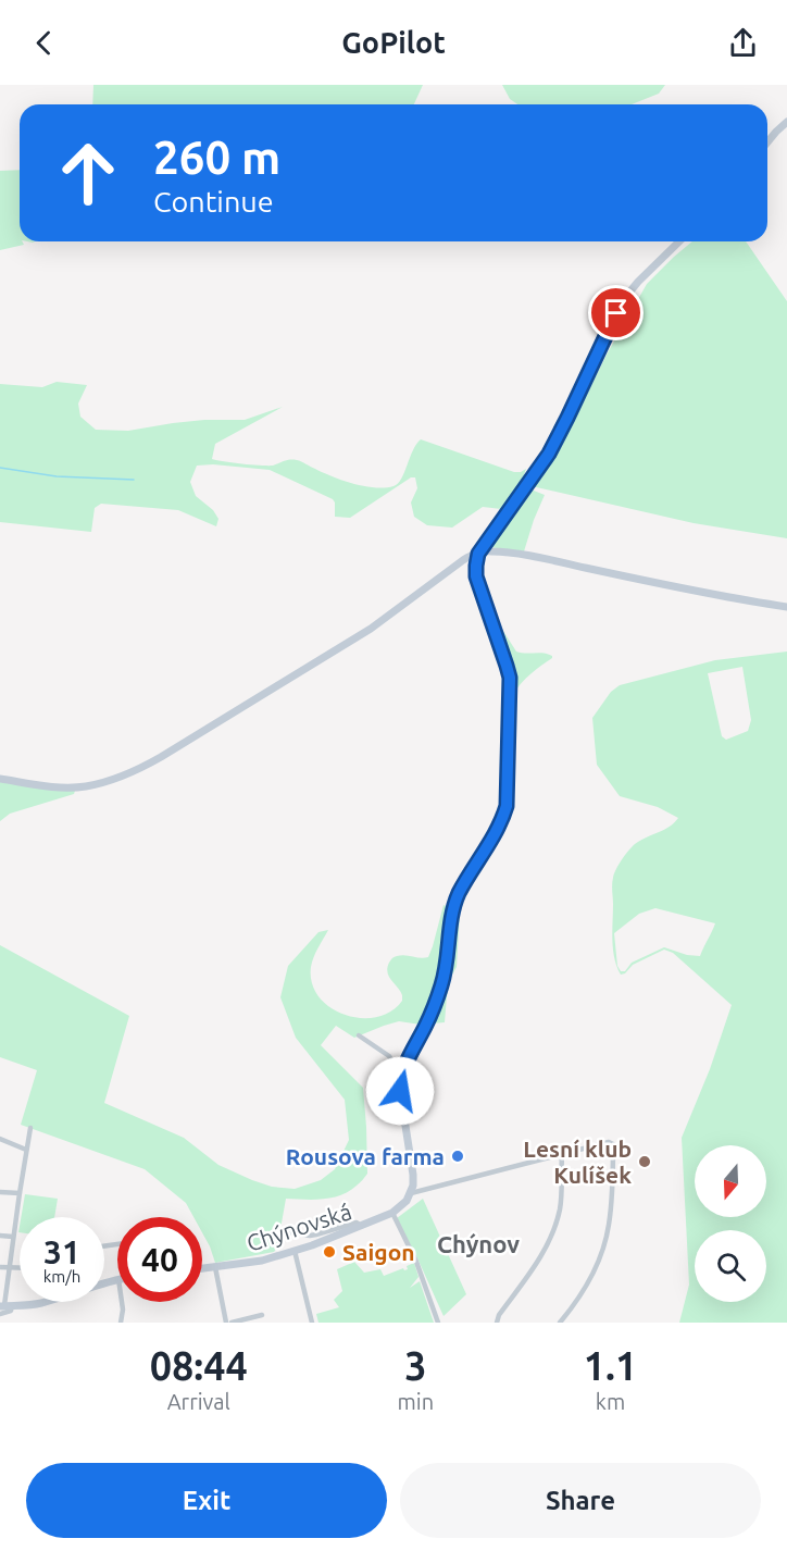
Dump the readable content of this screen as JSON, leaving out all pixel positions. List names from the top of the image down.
{
  "streets": {
    "street": ["Chýnovská"]
  },
  "districts": ["Chýnov"],
  "places": ["Rousova farma", "Lesní klub Kulíšek", "Saigon"],
  "north": "bottom",
  "page": {
    "header": "GoPilot",
    "turn": ["260 m", "Continue"],
    "speed": "31 km/h",
    "limit": "40",
    "eta": [
      "08:44",
      "Arrival",
      "3",
      "min",
      "1.1",
      "km"
    ],
    "buttons": ["Exit", "Share"]
  }
}
